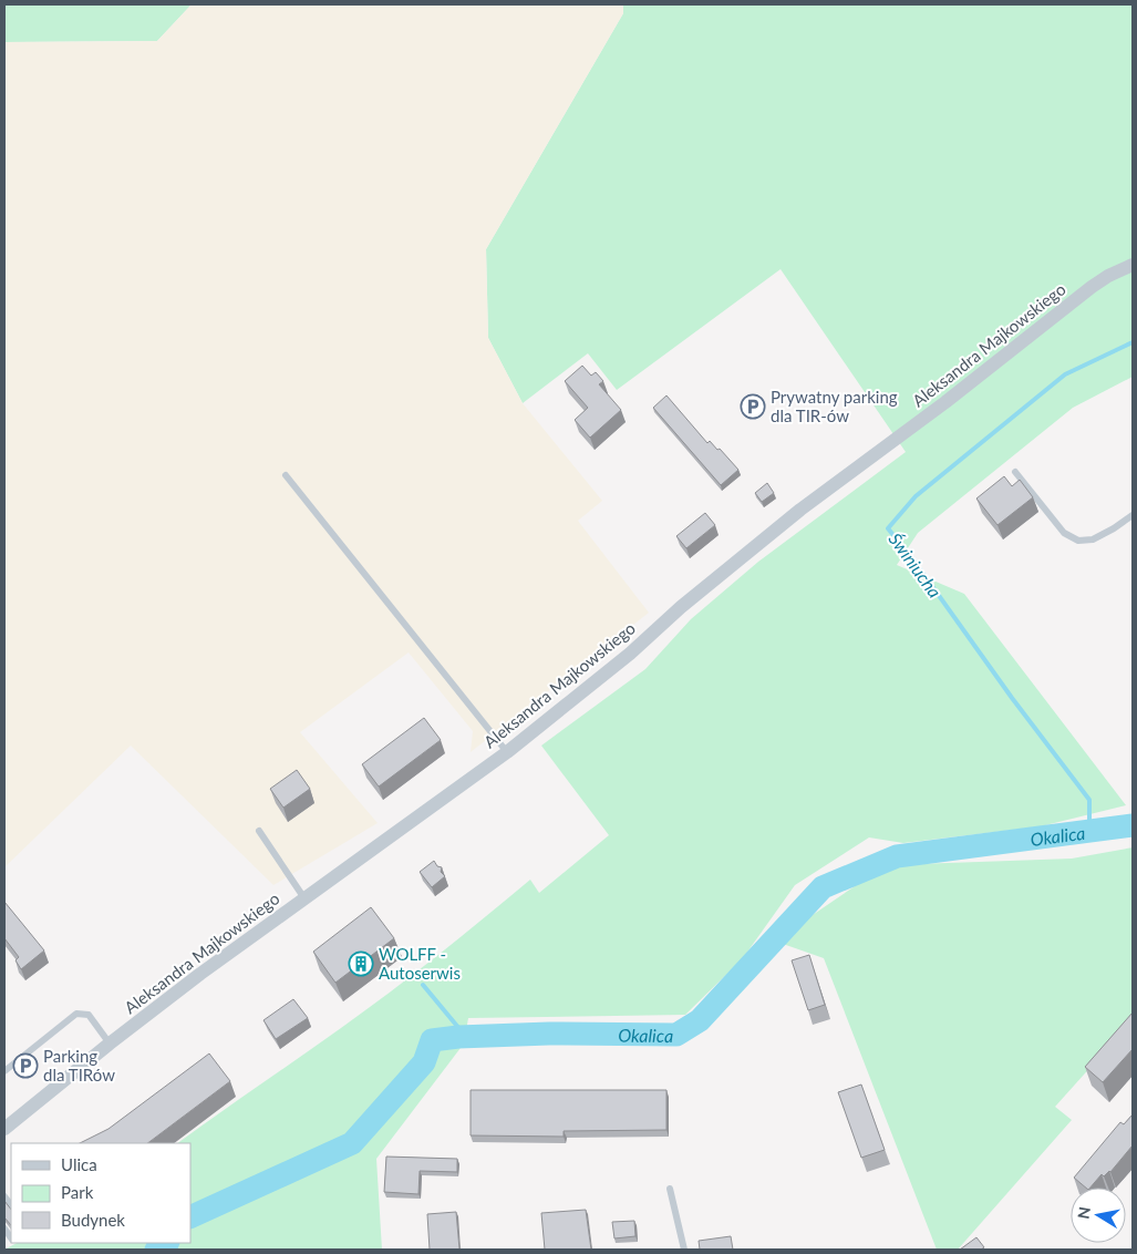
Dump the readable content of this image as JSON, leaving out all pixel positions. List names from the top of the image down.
{
  "streets": {
    "street": ["Aleksandra Majkowskiego"]
  },
  "water": ["Świniucha", "Okalica"],
  "places": {
    "parking": ["Prywatny parking dla TIR-ów", "Parking dla TIRów"],
    "building": ["WOLFF - Autoserwis"]
  },
  "legend": ["Ulica", "Park", "Budynek"],
  "north": "left"
}
